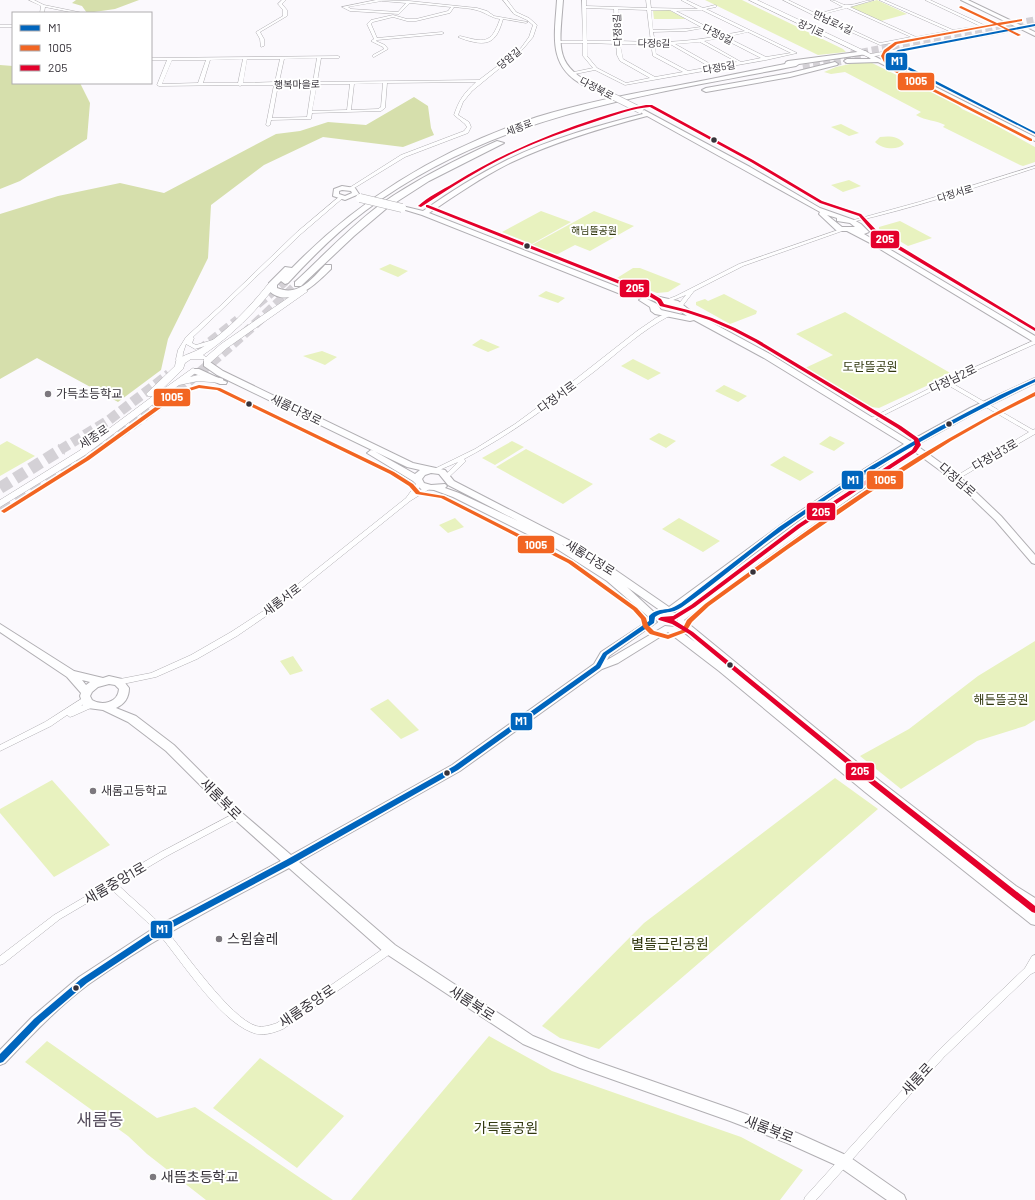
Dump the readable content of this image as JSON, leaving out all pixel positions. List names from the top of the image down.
{
  "streets": {
    "highway": ["세종로"],
    "main road": ["장기로"],
    "street": [
      "만남로4길",
      "다정8길",
      "다정9길",
      "다정6길",
      "당암길",
      "다정5길",
      "행복마을로",
      "다정북로",
      "다정서로",
      "다정남2로",
      "새롬다정로",
      "다정남3로",
      "다정남로",
      "새롬서로",
      "새롬북로",
      "새롬중앙1로",
      "새롬중앙로",
      "새롬로"
    ]
  },
  "crossings": [
    ["다정8길", "다정6길"],
    ["다정8길", "다정5길"],
    ["다정9길", "다정6길"],
    ["다정9길", "다정5길"],
    ["다정6길", "다정5길"],
    ["다정6길", "다정북로"],
    ["당암길", "행복마을로"],
    ["세종로", "새롬다정로"],
    ["다정남2로", "다정남로"],
    ["새롬다정로", "새롬서로"],
    ["다정남3로", "다정남로"],
    ["새롬북로", "새롬중앙1로"],
    ["새롬북로", "새롬중앙로"],
    ["새롬북로", "새롬로"],
    ["새롬중앙1로", "새롬중앙로"]
  ],
  "districts": ["새롬동"],
  "parks": [
    "해님뜰공원",
    "도란뜰공원",
    "해든뜰공원",
    "별뜰근린공원",
    "가득뜰공원"
  ],
  "places": [
    "가득초등학교",
    "새롬고등학교",
    "스윔슐레",
    "새뜸초등학교"
  ],
  "lines": ["transit line 1005", "transit line M1", "transit line 205"],
  "legend": ["M1", "1005", "205"]
}
